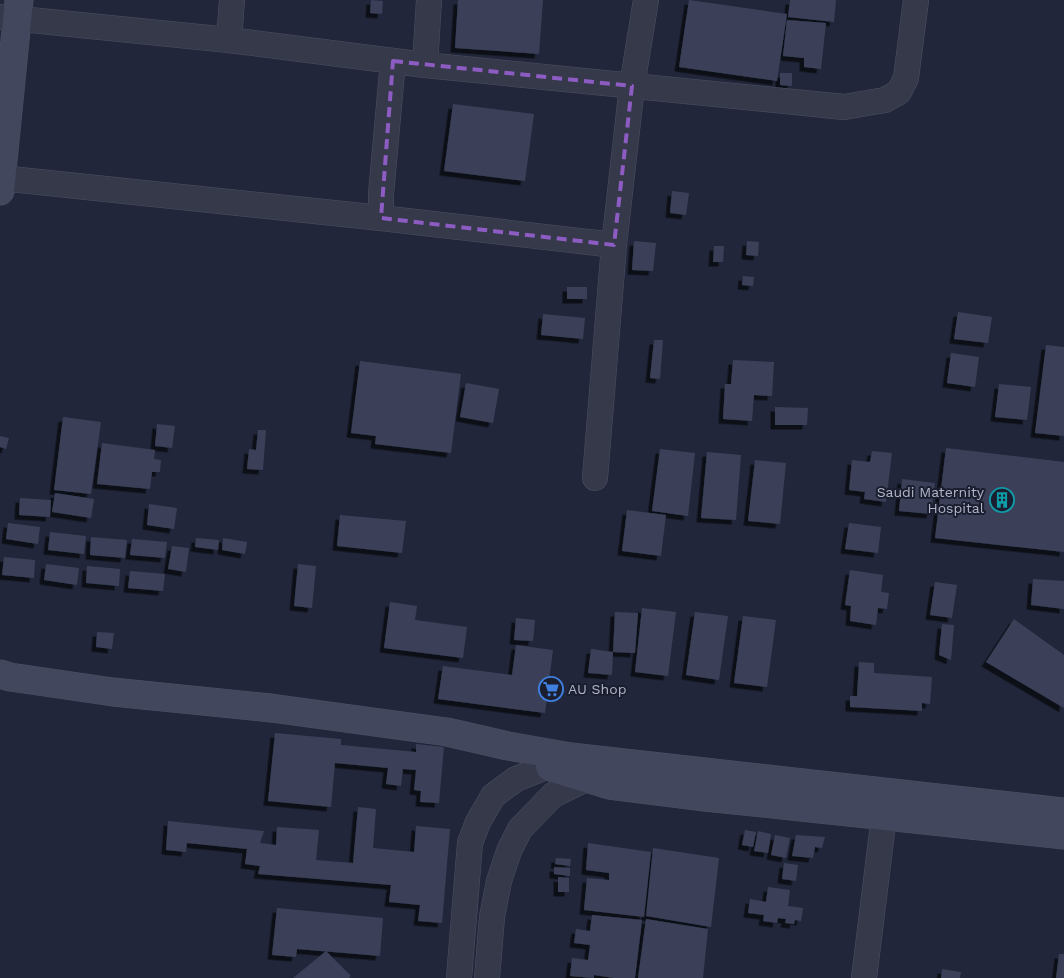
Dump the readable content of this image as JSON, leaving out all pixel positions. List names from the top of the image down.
{
  "places": {
    "building": ["Saudi Maternity Hospital"],
    "supermarket": ["AU Shop"]
  }
}
